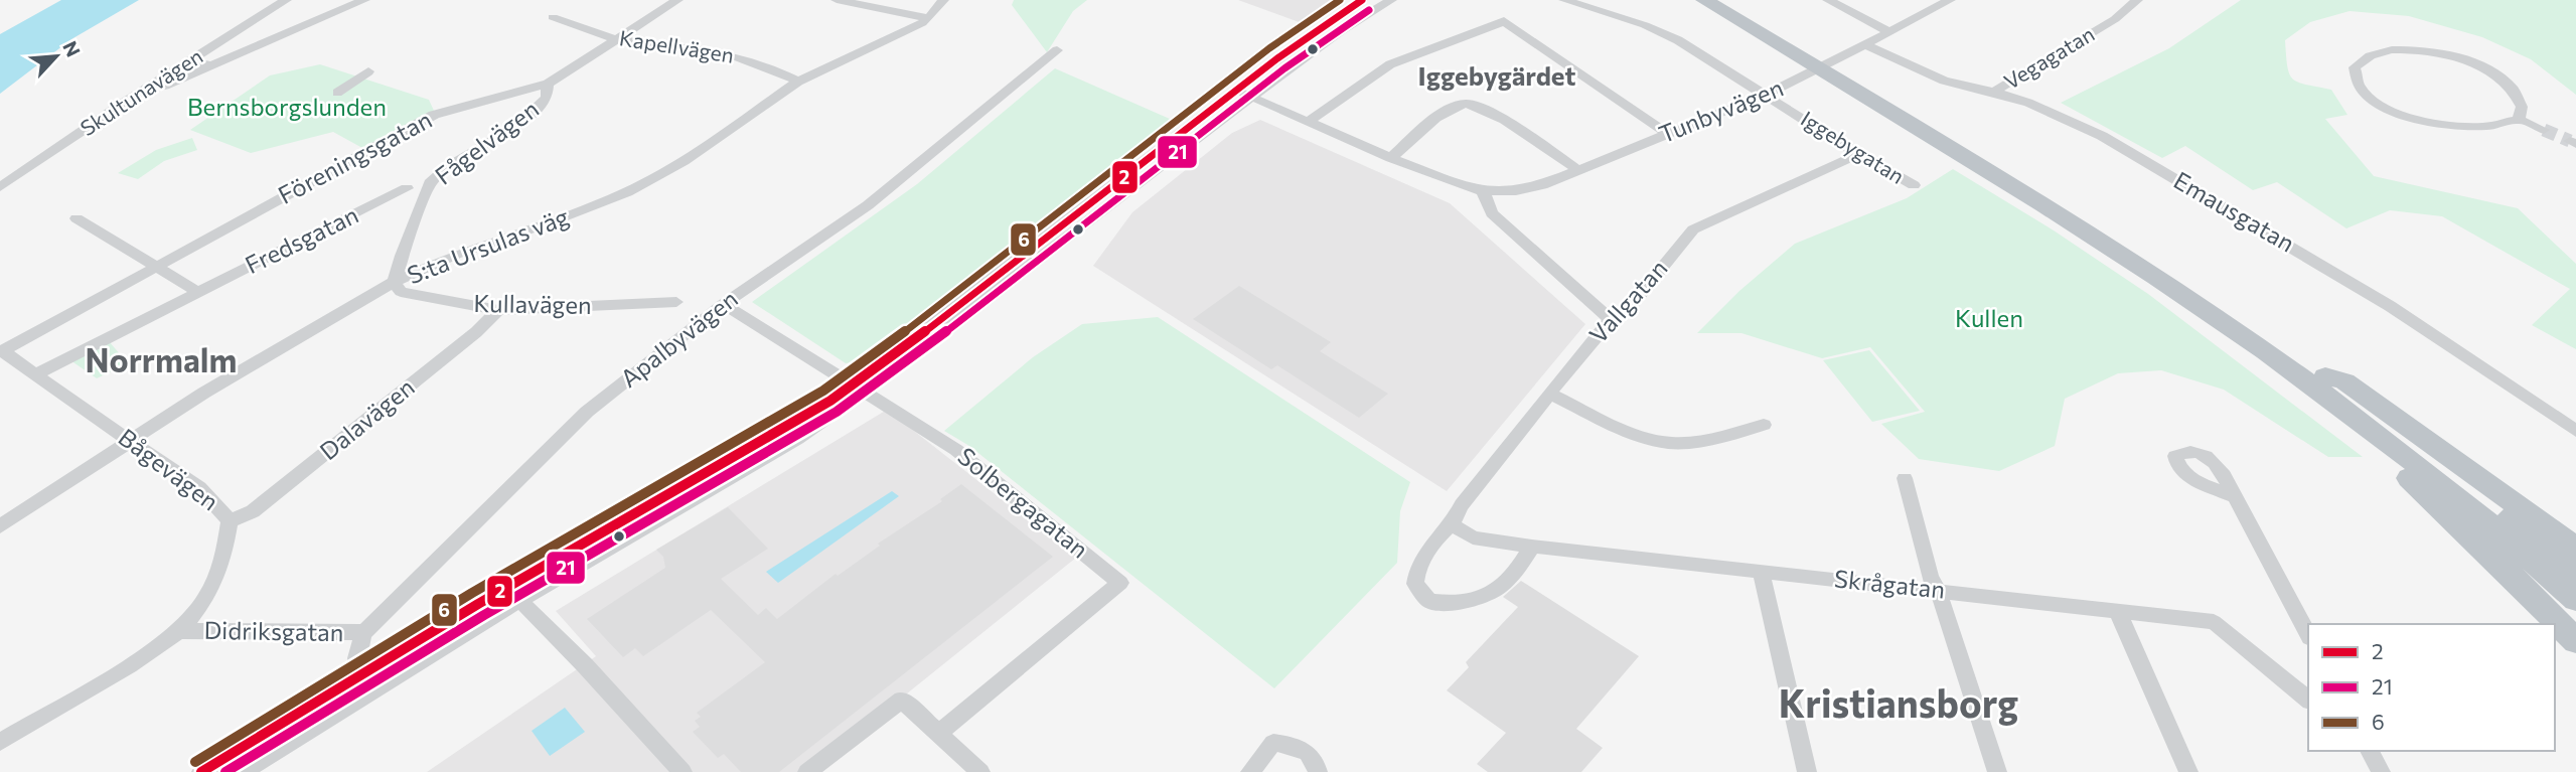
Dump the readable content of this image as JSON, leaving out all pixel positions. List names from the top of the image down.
{
  "streets": {
    "street": [
      "Kapellvägen",
      "Vegagatan",
      "Skultunavägen",
      "Tunbyvägen",
      "Fågelvägen",
      "Iggebygatan",
      "Föreningsgatan",
      "Emausgatan",
      "Fredsgatan",
      "S:ta Ursulas väg",
      "Vallgatan",
      "Kullavägen",
      "Apalbyvägen",
      "Dalavägen",
      "Bågevägen",
      "Solbergagatan",
      "Skrågatan",
      "Didriksgatan"
    ]
  },
  "crossings": [
    ["Kapellvägen", "Föreningsgatan"],
    ["Kapellvägen", "S:ta Ursulas väg"],
    ["Vegagatan", "Emausgatan"],
    ["Tunbyvägen", "Iggebygatan"],
    ["Tunbyvägen", "Emausgatan"],
    ["Fågelvägen", "Föreningsgatan"],
    ["Fågelvägen", "S:ta Ursulas väg"],
    ["Fågelvägen", "Kullavägen"],
    ["Iggebygatan", "Vallgatan"],
    ["Föreningsgatan", "Bågevägen"],
    ["Fredsgatan", "Bågevägen"],
    ["S:ta Ursulas väg", "Kullavägen"],
    ["S:ta Ursulas väg", "Bågevägen"],
    ["Vallgatan", "Skrågatan"],
    ["Kullavägen", "Dalavägen"],
    ["Apalbyvägen", "Solbergagatan"],
    ["Apalbyvägen", "Didriksgatan"],
    ["Dalavägen", "Bågevägen"],
    ["Bågevägen", "Didriksgatan"]
  ],
  "districts": ["Iggebygärdet", "Norrmalm", "Kristiansborg"],
  "parks": ["Bernsborgslunden", "Kullen"],
  "lines": ["transit line 2", "transit line 6", "transit line 21"],
  "legend": ["2", "21", "6"],
  "north": "top right"
}
